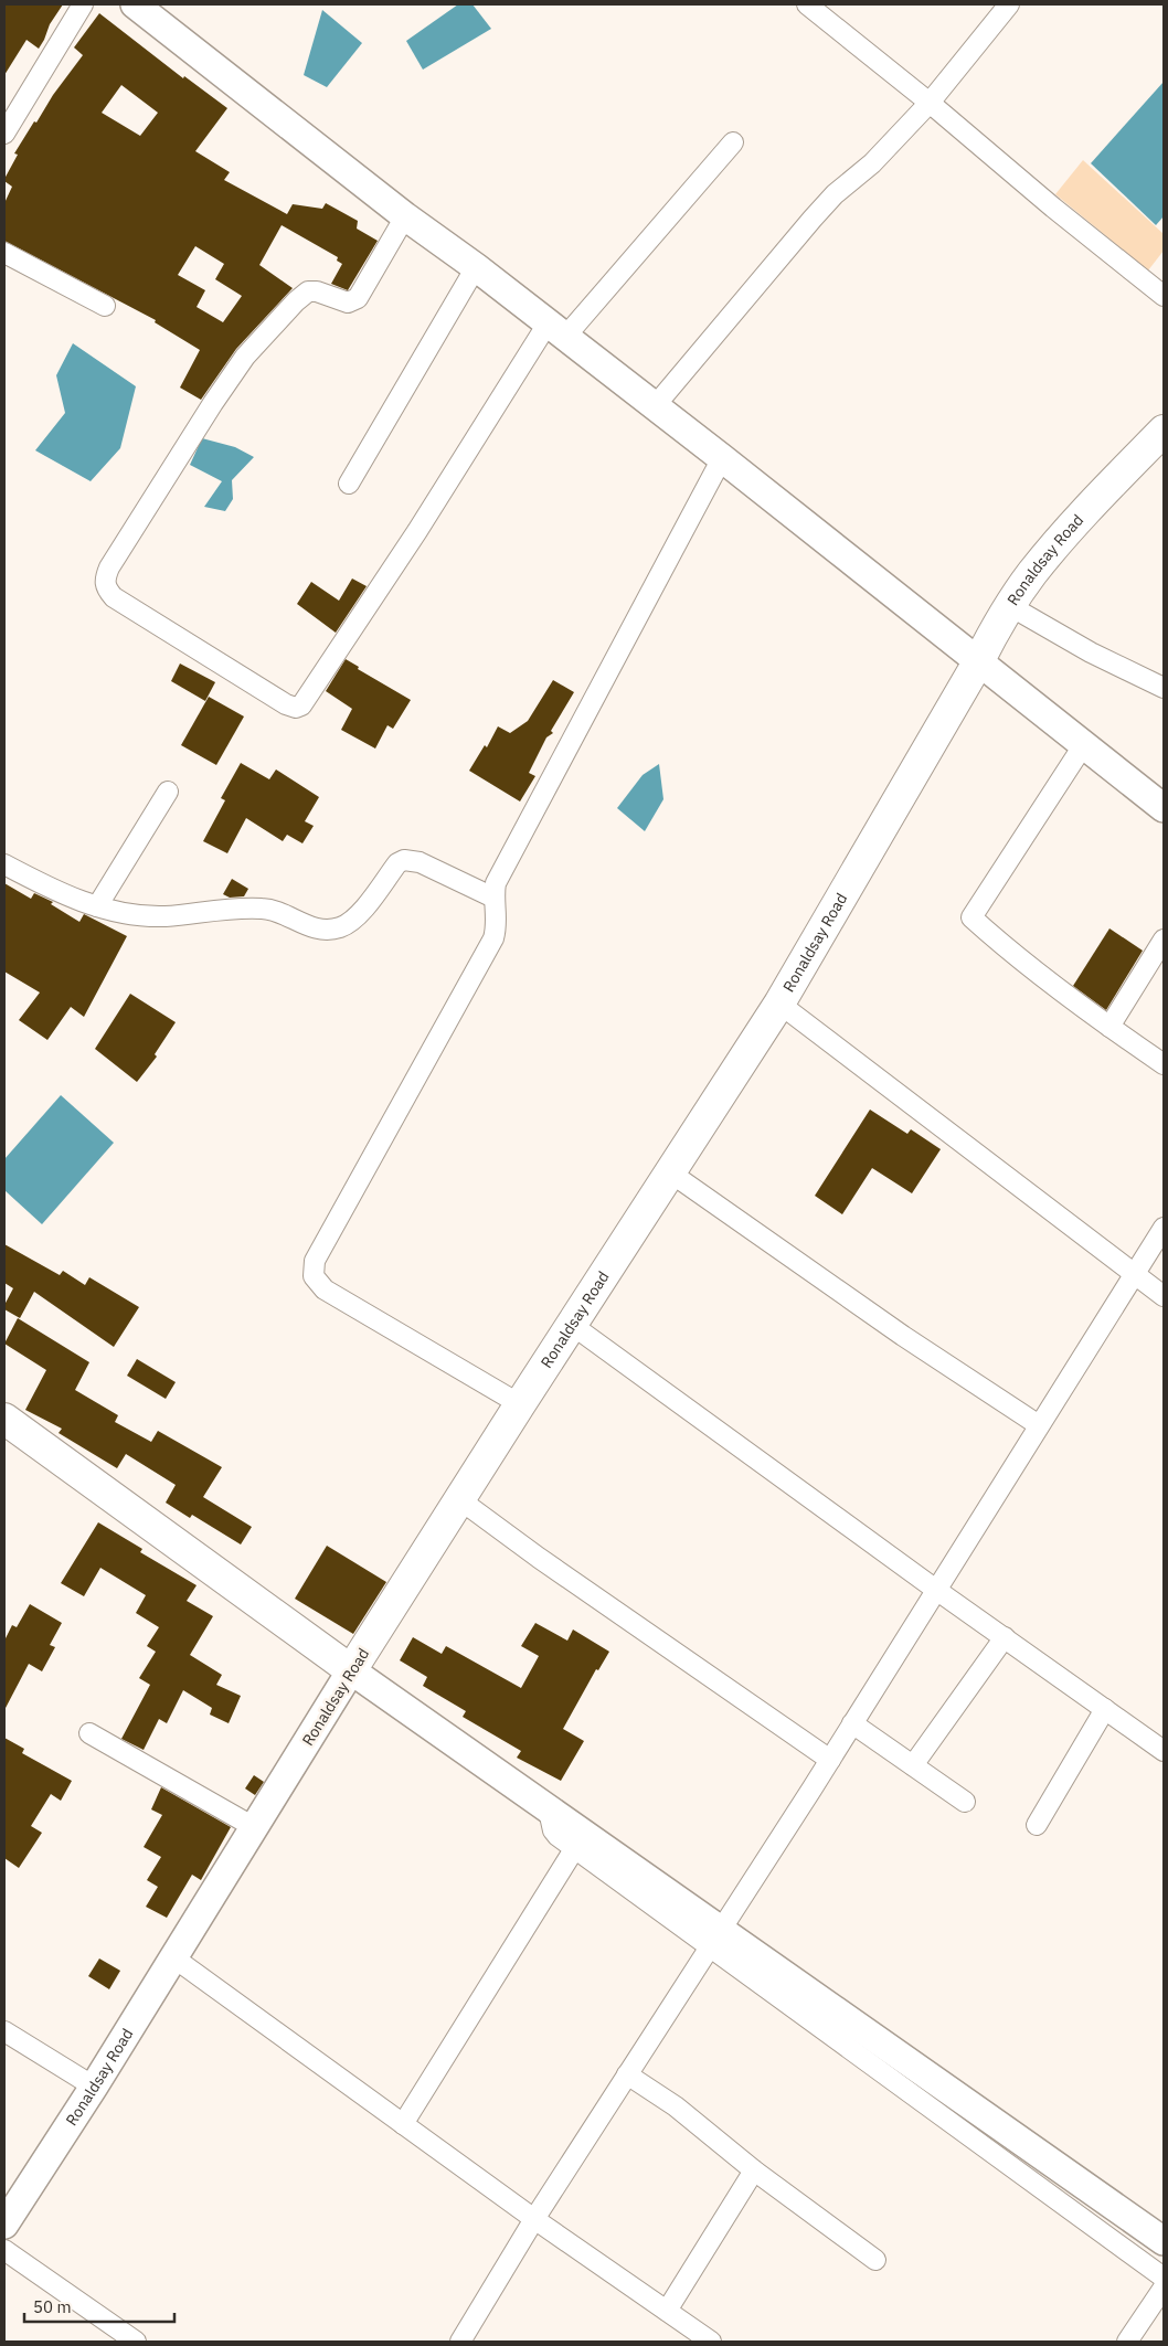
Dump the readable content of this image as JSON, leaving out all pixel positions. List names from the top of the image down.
{
  "streets": {
    "main road": ["Ronaldsay Road"]
  },
  "scale_bar": "50 m"
}
